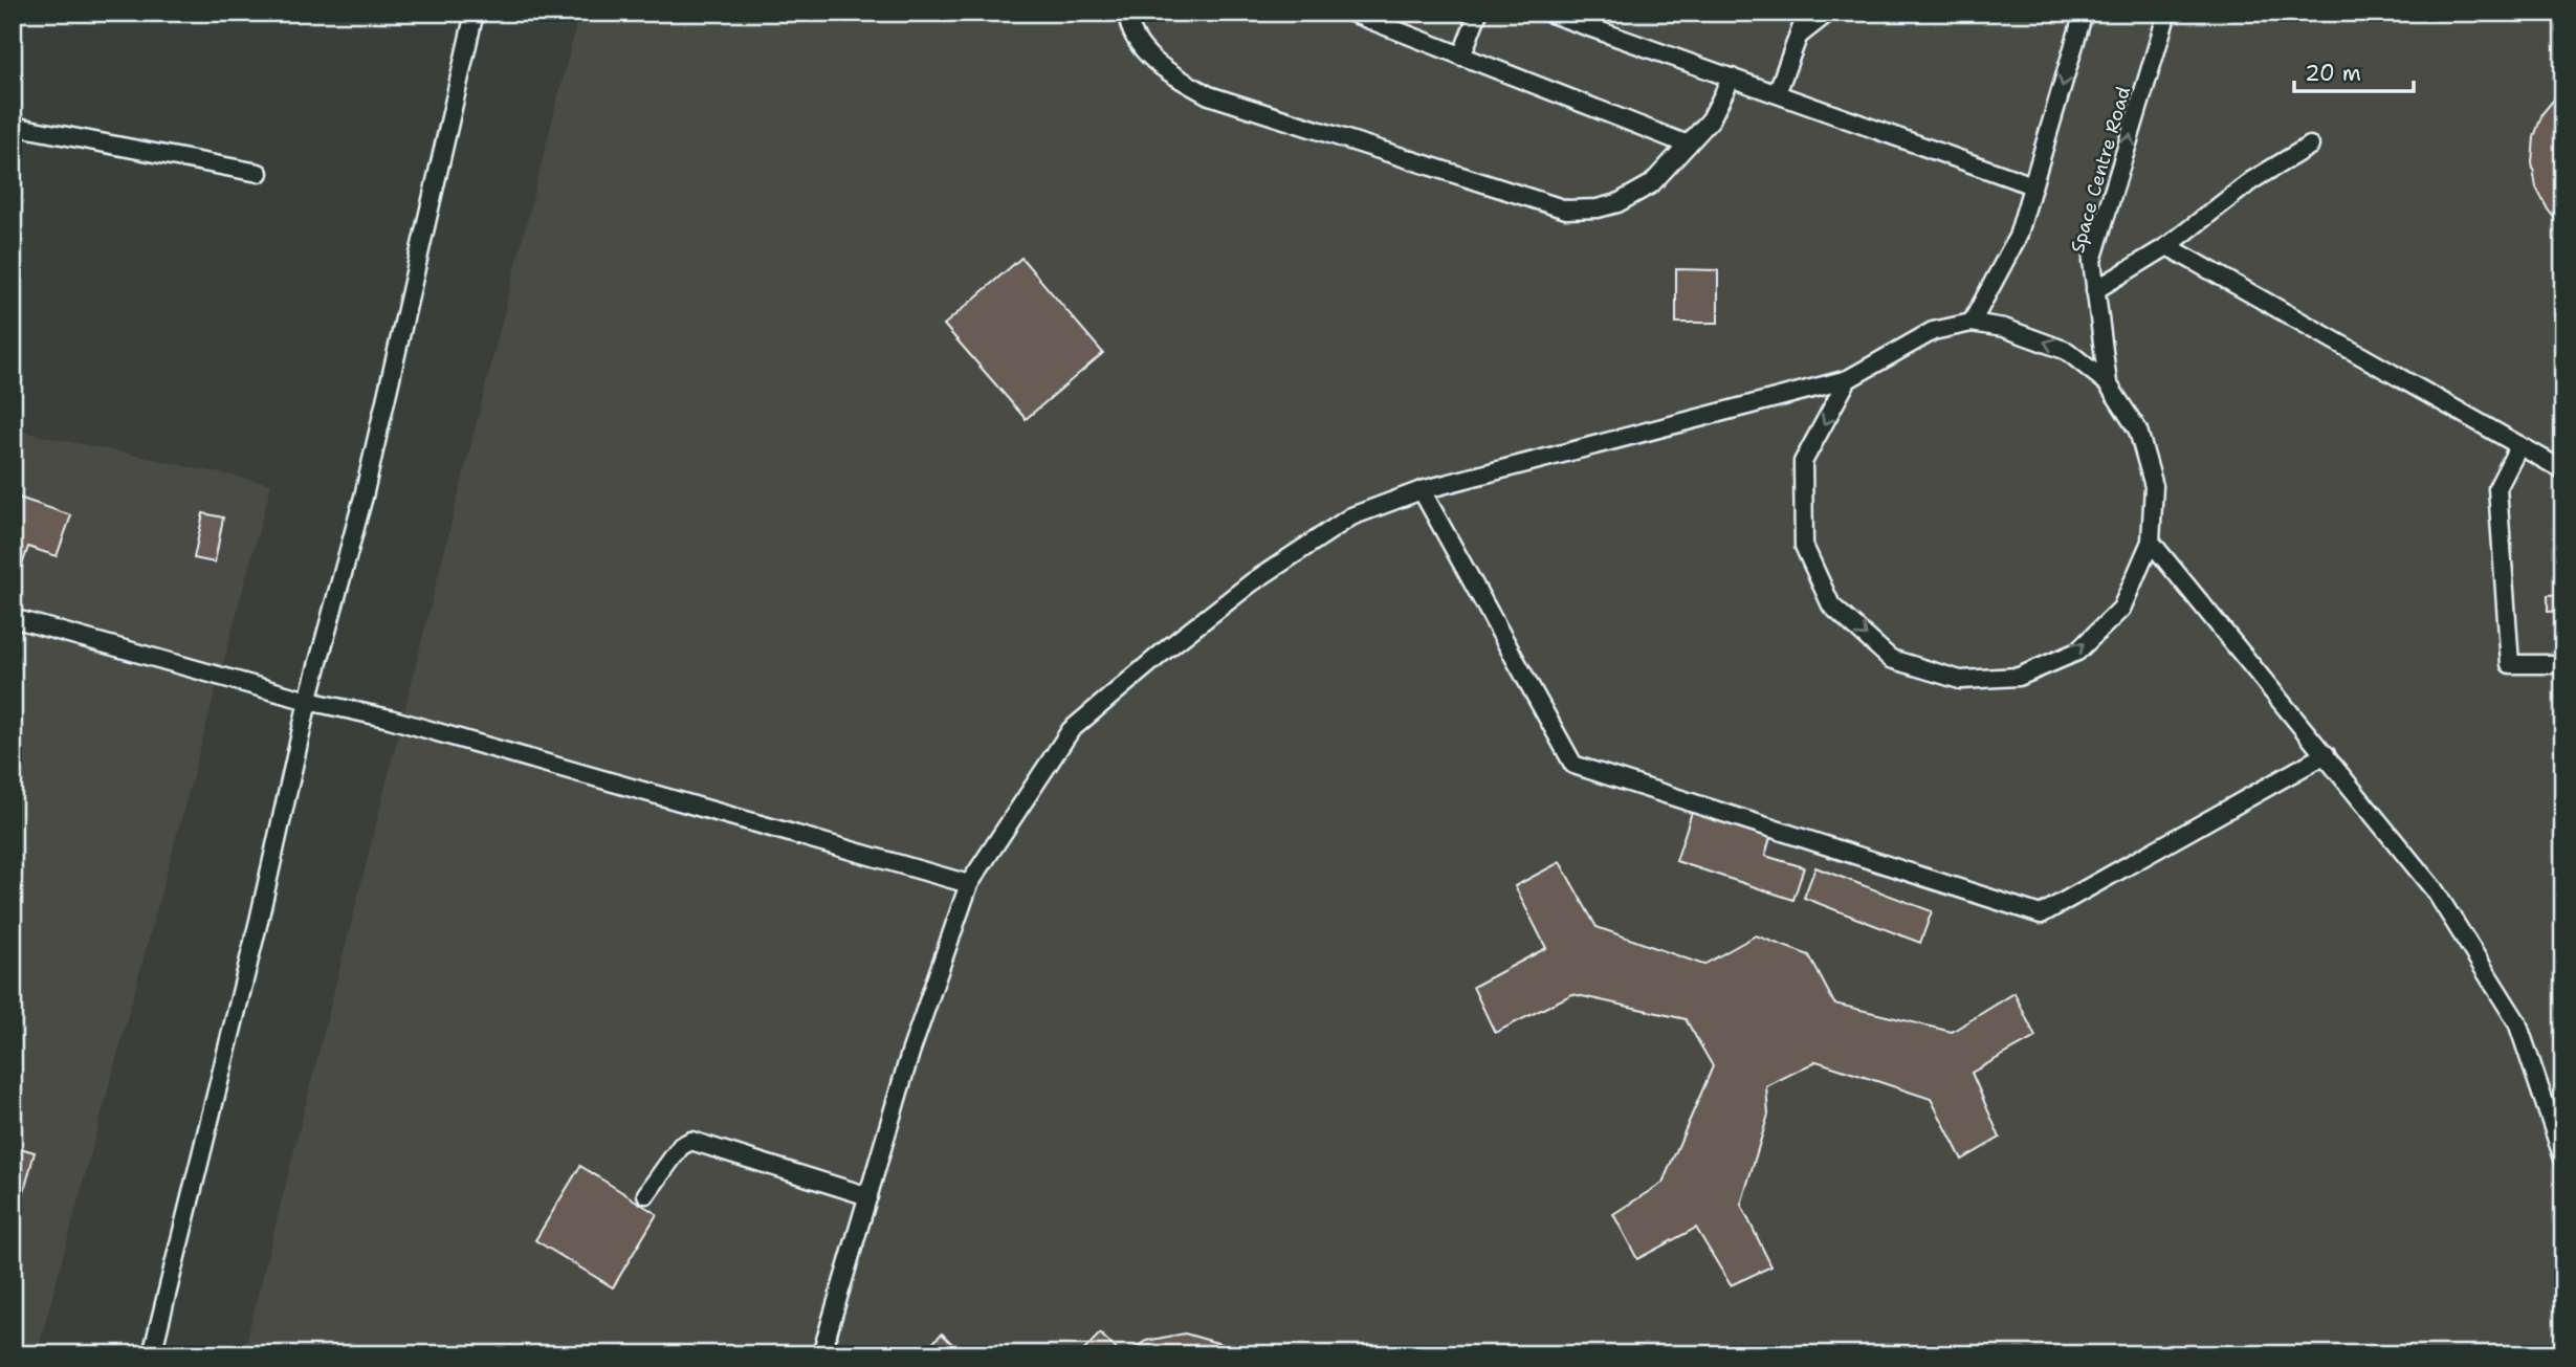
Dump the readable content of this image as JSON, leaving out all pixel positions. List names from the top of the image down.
{
  "streets": {
    "lane": ["Space Centre Road"]
  },
  "scale_bar": "20 m"
}
